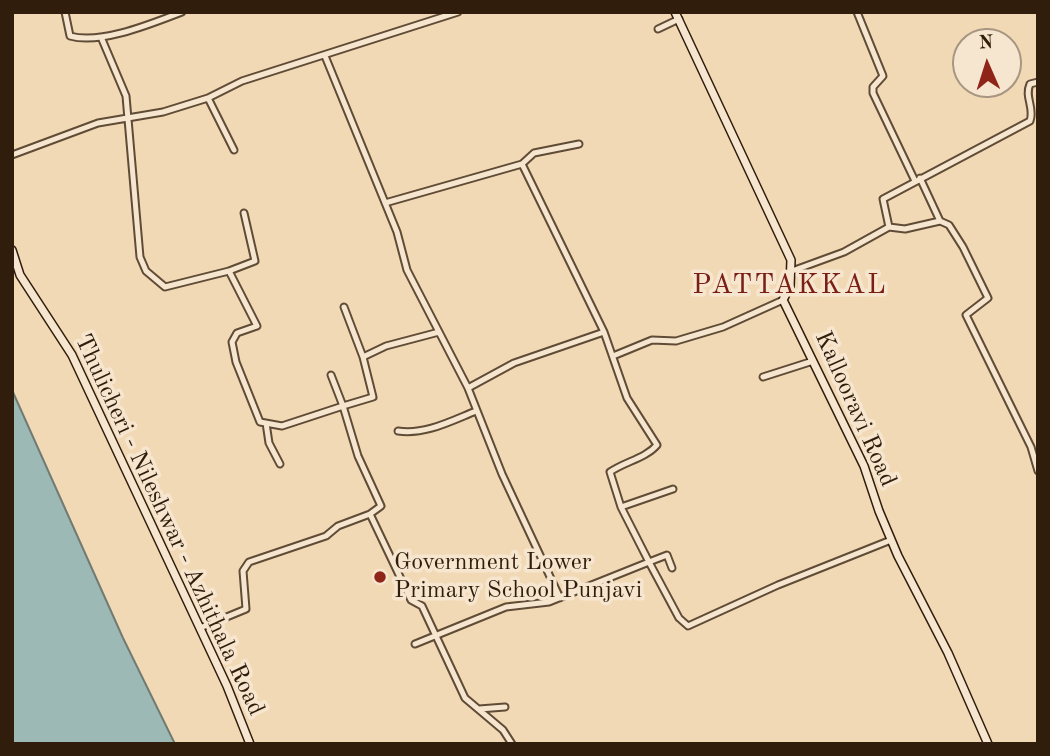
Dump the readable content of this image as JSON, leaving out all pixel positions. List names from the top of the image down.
{
  "streets": {
    "main road": ["Kallooravi Road", "Thulicheri - Nileshwar - Azhithala Road"]
  },
  "districts": ["PATTAKKAL"],
  "places": ["Government Lower Primary School Punjavi"],
  "north": "top"
}
